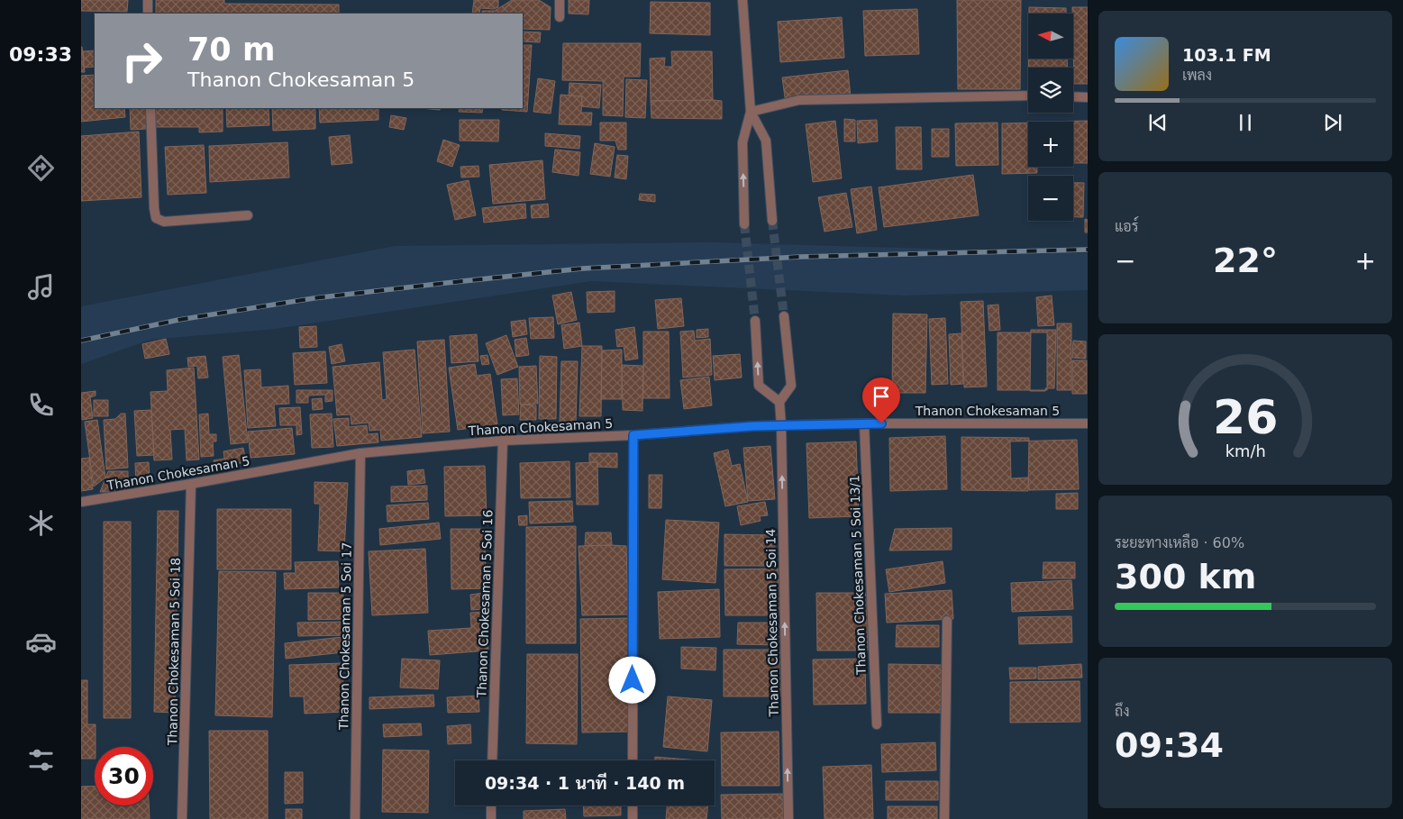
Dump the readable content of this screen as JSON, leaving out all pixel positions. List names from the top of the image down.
{
  "streets": {
    "street": [
      "Thanon Chokesaman 5",
      "Thanon Chokesaman 5 Soi 13/1",
      "Thanon Chokesaman 5 Soi 16",
      "Thanon Chokesaman 5 Soi 14",
      "Thanon Chokesaman 5 Soi 17",
      "Thanon Chokesaman 5 Soi 18"
    ]
  },
  "crossings": [
    ["Thanon Chokesaman 5", "Thanon Chokesaman 5 Soi 13/1"],
    ["Thanon Chokesaman 5", "Thanon Chokesaman 5 Soi 16"],
    ["Thanon Chokesaman 5", "Thanon Chokesaman 5 Soi 14"],
    ["Thanon Chokesaman 5", "Thanon Chokesaman 5 Soi 17"],
    ["Thanon Chokesaman 5", "Thanon Chokesaman 5 Soi 18"]
  ],
  "one_way": ["Thanon Chokesaman 5 Soi 14"],
  "north": "left",
  "page": {
    "tabs": "09:33",
    "map_buttons": ["+", "−"],
    "turn": ["70 m", "Thanon Chokesaman 5"],
    "song": ["103.1 FM", "เพลง"],
    "tile": [
      "แอร์",
      ["ระยะทางเหลือ · 60%", "300 km"],
      ["ถึง", "09:34"]
    ],
    "heat": ["−", "22°", "+"],
    "limit": "30",
    "trip": "09:34 · 1 นาที · 140 m",
    "gauge": ["26", "km/h"]
  }
}
